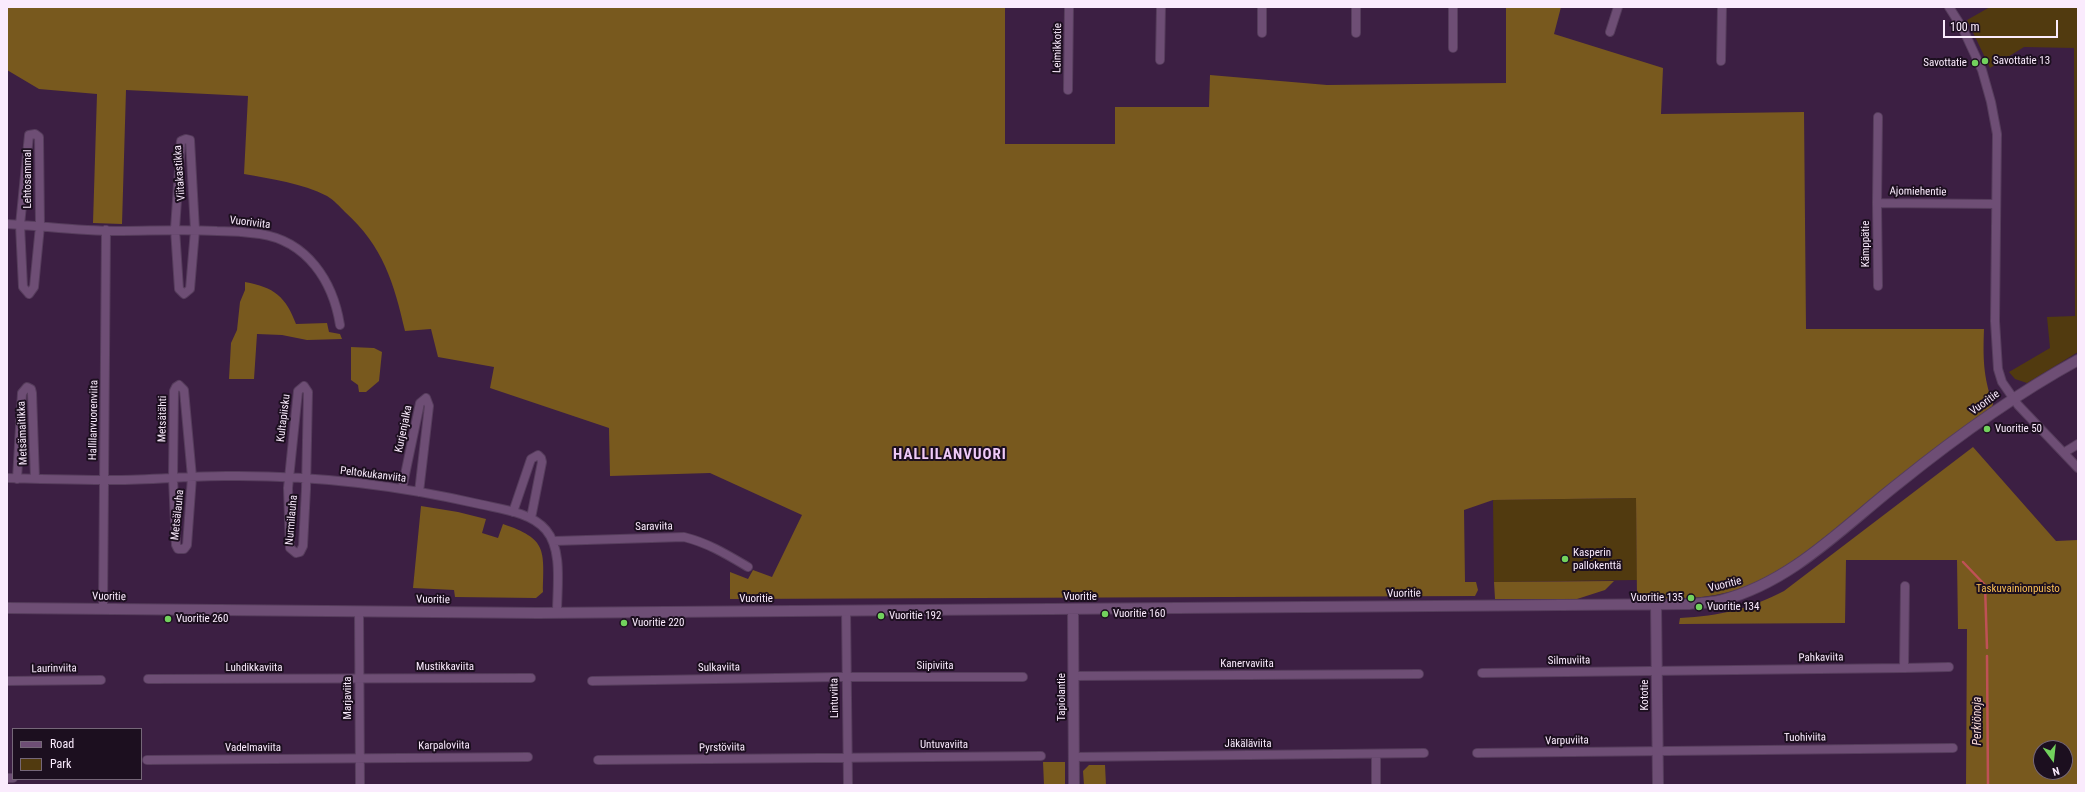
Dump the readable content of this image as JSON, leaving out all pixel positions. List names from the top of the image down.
{
  "streets": {
    "street": [
      "Leimikkotie",
      "Viitakastikka",
      "Lehtosammal",
      "Ajomiehentie",
      "Vuoriviita",
      "Kämppätie",
      "Vuoritie",
      "Kultapiisku",
      "Metsätähti",
      "Hallilanvuorenviita",
      "Kurjenjalka",
      "Metsämaitikka",
      "Peltokukanviita",
      "Metsälauha",
      "Nurmilauha",
      "Saraviita",
      "Pahkaviita",
      "Silmuviita",
      "Kanervaviita",
      "Siipiviita",
      "Mustikkaviita",
      "Luhdikkaviita",
      "Sulkaviita",
      "Laurinviita",
      "Kototie",
      "Tapiolantie",
      "Marjaviita",
      "Lintuviita",
      "Tuohiviita",
      "Varpuviita",
      "Jäkäläviita",
      "Untuvaviita",
      "Karpaloviita",
      "Vadelmaviita",
      "Pyrstöviita"
    ]
  },
  "crossings": [
    ["Viitakastikka", "Vuoriviita"],
    ["Lehtosammal", "Vuoriviita"],
    ["Ajomiehentie", "Kämppätie"],
    ["Vuoriviita", "Hallilanvuorenviita"],
    ["Vuoritie", "Hallilanvuorenviita"],
    ["Vuoritie", "Kototie"],
    ["Vuoritie", "Tapiolantie"],
    ["Vuoritie", "Marjaviita"],
    ["Vuoritie", "Lintuviita"],
    ["Kultapiisku", "Peltokukanviita"],
    ["Kultapiisku", "Nurmilauha"],
    ["Metsätähti", "Peltokukanviita"],
    ["Metsätähti", "Metsälauha"],
    ["Hallilanvuorenviita", "Peltokukanviita"],
    ["Kurjenjalka", "Peltokukanviita"],
    ["Metsämaitikka", "Peltokukanviita"],
    ["Peltokukanviita", "Metsälauha"],
    ["Peltokukanviita", "Nurmilauha"],
    ["Peltokukanviita", "Saraviita"],
    ["Pahkaviita", "Silmuviita"],
    ["Pahkaviita", "Kototie"],
    ["Silmuviita", "Kototie"],
    ["Kanervaviita", "Tapiolantie"],
    ["Siipiviita", "Sulkaviita"],
    ["Siipiviita", "Lintuviita"],
    ["Mustikkaviita", "Luhdikkaviita"],
    ["Mustikkaviita", "Marjaviita"],
    ["Luhdikkaviita", "Marjaviita"],
    ["Sulkaviita", "Lintuviita"],
    ["Kototie", "Tuohiviita"],
    ["Kototie", "Varpuviita"],
    ["Tapiolantie", "Jäkäläviita"],
    ["Marjaviita", "Karpaloviita"],
    ["Marjaviita", "Vadelmaviita"],
    ["Lintuviita", "Untuvaviita"],
    ["Lintuviita", "Pyrstöviita"],
    ["Tuohiviita", "Varpuviita"],
    ["Untuvaviita", "Pyrstöviita"],
    ["Karpaloviita", "Vadelmaviita"]
  ],
  "districts": ["HALLILANVUORI"],
  "water": ["Perkiönoja"],
  "parks": ["Taskuvainionpuisto"],
  "places": [
    "Savottatie 13",
    "Savottatie",
    "Vuoritie 50",
    "Kasperin pallokenttä",
    "Vuoritie 135",
    "Vuoritie 134",
    "Vuoritie 160",
    "Vuoritie 192",
    "Vuoritie 260",
    "Vuoritie 220"
  ],
  "legend": ["Road", "Park"],
  "scale_bar": "100 m",
  "north": "bottom"
}
